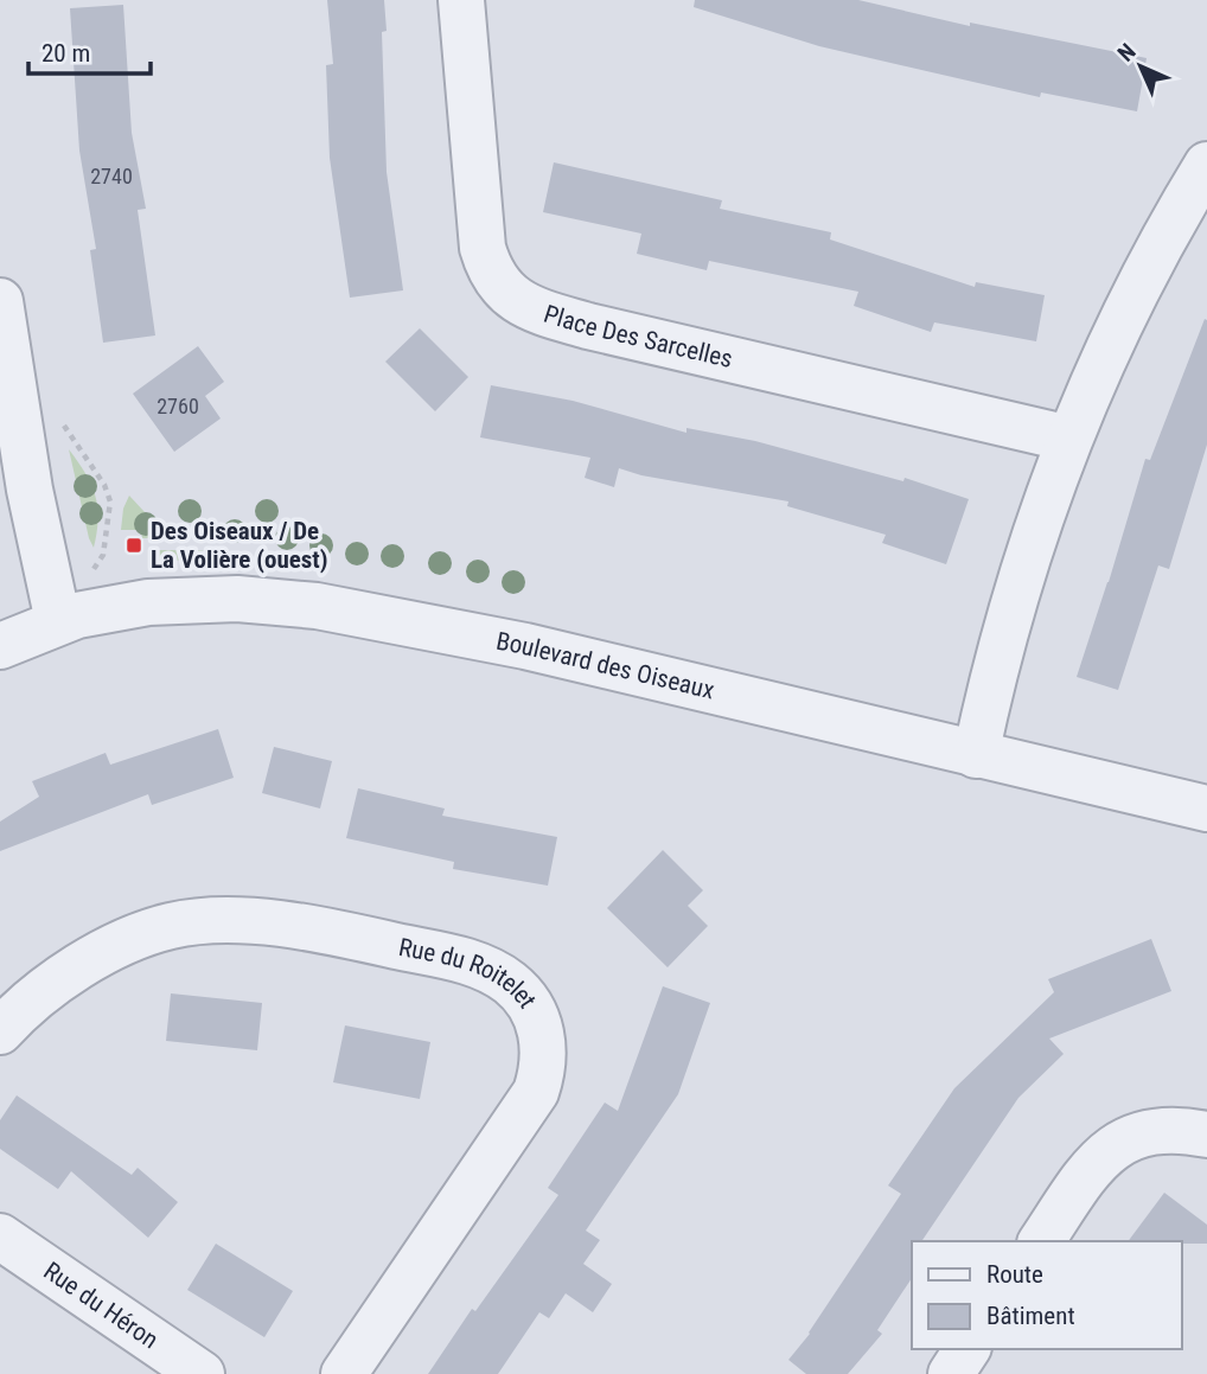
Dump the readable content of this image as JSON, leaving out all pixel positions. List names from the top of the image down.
{
  "streets": {
    "street": [
      "Place Des Sarcelles",
      "Boulevard des Oiseaux",
      "Rue du Roitelet",
      "Rue du Héron"
    ]
  },
  "places": {
    "transit": ["Des Oiseaux / De La Volière (ouest)"]
  },
  "house_numbers": ["2740", "2760"],
  "legend": ["Route", "Bâtiment"],
  "scale_bar": "20 m",
  "north": "top left"
}
